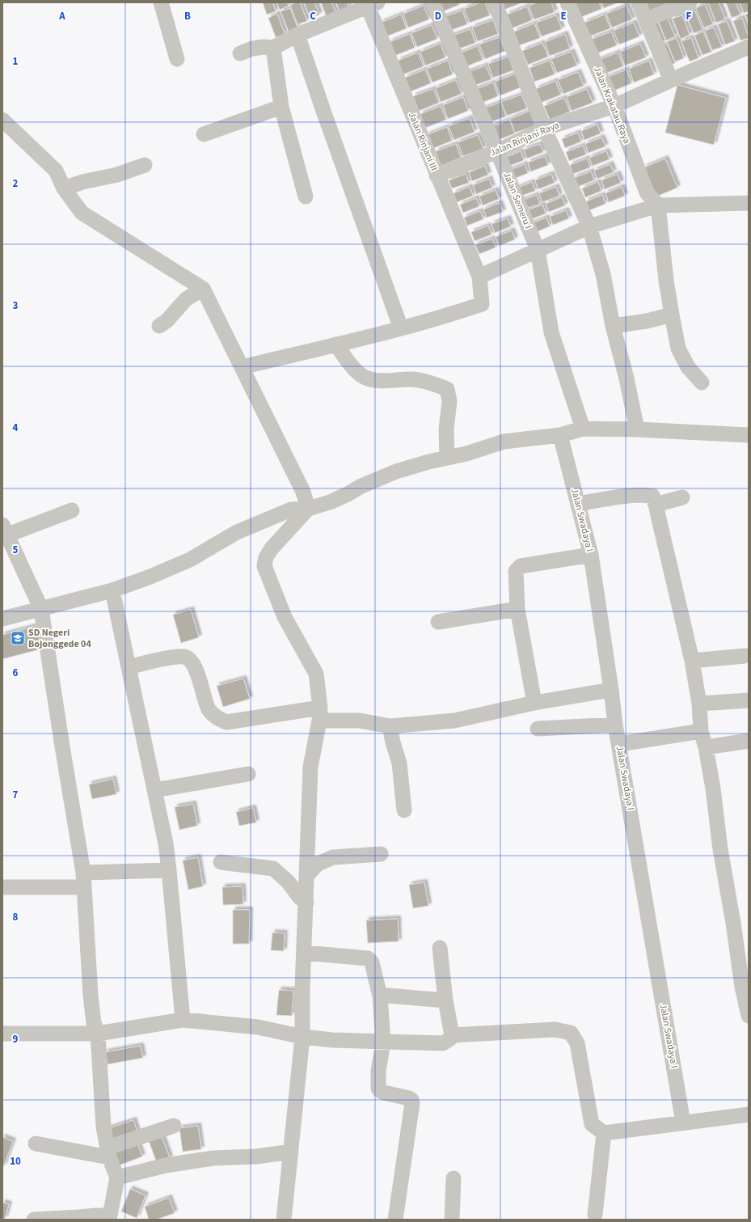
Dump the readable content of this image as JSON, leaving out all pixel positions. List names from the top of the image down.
{
  "streets": {
    "street": [
      "Jalan Krakatau Raya",
      "Jalan Rinjani Raya",
      "Jalan Rinjani III",
      "Jalan Semeru I",
      "Jalan Swadaya I"
    ]
  },
  "crossings": [
    ["Jalan Krakatau Raya", "Jalan Rinjani Raya"],
    ["Jalan Rinjani Raya", "Jalan Rinjani III"],
    ["Jalan Rinjani Raya", "Jalan Semeru I"]
  ],
  "places": {
    "school or university": ["SD Negeri Bojonggede 04"]
  },
  "grid": {
    "columns": [
      "A",
      "B",
      "C",
      "D",
      "E",
      "F"
    ],
    "rows": [
      "1",
      "2",
      "3",
      "4",
      "5",
      "6",
      "7",
      "8",
      "9",
      "10"
    ]
  }
}
